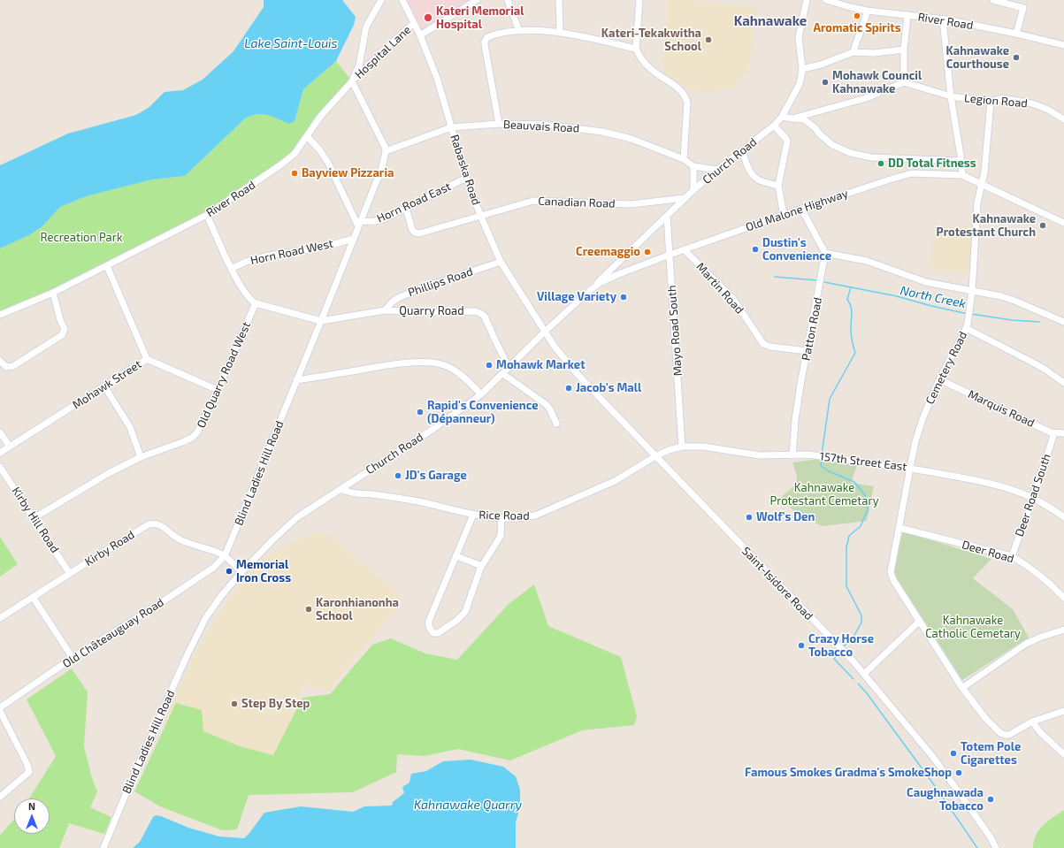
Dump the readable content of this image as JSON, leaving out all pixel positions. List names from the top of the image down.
{
  "streets": {
    "street": [
      "River Road",
      "Hospital Lane",
      "Legion Road",
      "Beauvais Road",
      "Church Road",
      "Rabaska Road",
      "Horn Road East",
      "Canadian Road",
      "Old Malone Highway",
      "Horn Road West",
      "Phillips Road",
      "Martin Road",
      "Quarry Road",
      "Patton Road",
      "Mayo Road South",
      "Cemetery Road",
      "Old Quarry Road West",
      "Mohawk Street",
      "Marquis Road",
      "157th Street East",
      "Blind Ladies Hill Road",
      "Deer Road South",
      "Rice Road",
      "Kirby Hill Road",
      "Kirby Road",
      "Deer Road",
      "Saint-Isidore Road",
      "Old Châteauguay Road"
    ]
  },
  "crossings": [
    ["River Road", "Hospital Lane"],
    ["River Road", "Mohawk Street"],
    ["Hospital Lane", "Rabaska Road"],
    ["Legion Road", "Cemetery Road"],
    ["Beauvais Road", "Church Road"],
    ["Beauvais Road", "Rabaska Road"],
    ["Beauvais Road", "Blind Ladies Hill Road"],
    ["Church Road", "Rabaska Road"],
    ["Church Road", "Canadian Road"],
    ["Church Road", "Old Malone Highway"],
    ["Church Road", "Quarry Road"],
    ["Church Road", "Mayo Road South"],
    ["Church Road", "Blind Ladies Hill Road"],
    ["Church Road", "Rice Road"],
    ["Church Road", "Saint-Isidore Road"],
    ["Rabaska Road", "Horn Road East"],
    ["Rabaska Road", "Canadian Road"],
    ["Rabaska Road", "Old Malone Highway"],
    ["Rabaska Road", "Phillips Road"],
    ["Rabaska Road", "Saint-Isidore Road"],
    ["Horn Road East", "Canadian Road"],
    ["Horn Road East", "Blind Ladies Hill Road"],
    ["Old Malone Highway", "Martin Road"],
    ["Old Malone Highway", "Mayo Road South"],
    ["Old Malone Highway", "Cemetery Road"],
    ["Old Malone Highway", "Saint-Isidore Road"],
    ["Horn Road West", "Blind Ladies Hill Road"],
    ["Phillips Road", "Quarry Road"],
    ["Martin Road", "Patton Road"],
    ["Quarry Road", "Blind Ladies Hill Road"],
    ["Patton Road", "157th Street East"],
    ["Mayo Road South", "157th Street East"],
    ["Cemetery Road", "Marquis Road"],
    ["Cemetery Road", "157th Street East"],
    ["Cemetery Road", "Deer Road"],
    ["Old Quarry Road West", "Kirby Hill Road"],
    ["Marquis Road", "Deer Road South"],
    ["157th Street East", "Deer Road South"],
    ["157th Street East", "Rice Road"],
    ["157th Street East", "Saint-Isidore Road"],
    ["Blind Ladies Hill Road", "Kirby Road"],
    ["Blind Ladies Hill Road", "Old Châteauguay Road"],
    ["Deer Road South", "Deer Road"],
    ["Rice Road", "Saint-Isidore Road"],
    ["Kirby Hill Road", "Kirby Road"],
    ["Kirby Road", "Old Châteauguay Road"]
  ],
  "districts": ["Kahnawake"],
  "water": ["Lake Saint-Louis", "North Creek", "Kahnawake Quarry"],
  "parks": ["Recreation Park", "Kahnawake Protestant Cemetary", "Kahnawake Catholic Cemetary"],
  "places": [
    "Aromatic Spirits",
    "Kateri Memorial Hospital",
    "Kateri-Tekakwitha School",
    "Kahnawake Courthouse",
    "Mohawk Council Kahnawake",
    "DD Total Fitness",
    "Bayview Pizzaria",
    "Kahnawake Protestant Church",
    "Dustin's Convenience",
    "Creemaggio",
    "Village Variety",
    "Mohawk Market",
    "Jacob's Mall",
    "Rapid's Convenience (Dépanneur)",
    "JD's Garage",
    "Wolf's Den",
    "Memorial Iron Cross",
    "Karonhianonha School",
    "Crazy Horse Tobacco",
    "Step By Step",
    "Totem Pole Cigarettes",
    "Famous Smokes Gradma's SmokeShop",
    "Caughnawada Tobacco"
  ],
  "north": "top"
}
